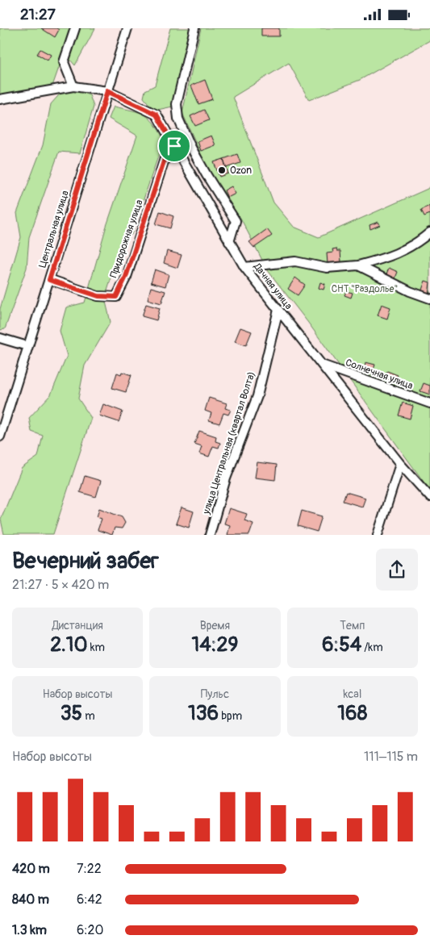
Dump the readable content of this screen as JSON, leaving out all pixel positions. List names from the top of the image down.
{
  "streets": {
    "street": [
      "Центральная улица",
      "Придорожная улица",
      "Дачная улица",
      "Солнечная улица",
      "улица Центральная (квартал Волта)"
    ]
  },
  "crossings": [
    ["Центральная улица", "Придорожная улица"],
    ["Центральная улица", "Дачная улица"],
    ["Придорожная улица", "Дачная улица"],
    ["Дачная улица", "Солнечная улица"],
    ["Дачная улица", "улица Центральная (квартал Волта)"]
  ],
  "parks": ["СНТ \"Раздолье\""],
  "places": ["Ozon"],
  "page": {
    "status": "21:27",
    "heading": ["Вечерний забег", "21:27 · 5 × 420 m"],
    "stats": [
      ["Дистанция", "2.10 km"],
      ["Время", "14:29"],
      ["Темп", "6:54 /km"],
      ["Набор высоты", "35 m"],
      ["Пульс", "136 bpm"],
      ["kcal", "168"]
    ],
    "chart": ["Набор высоты", "111–115 m"],
    "list": [
      {
        "name": "420 m",
        "note": "7:22"
      },
      {
        "name": "840 m",
        "note": "6:42"
      },
      {
        "name": "1.3 km",
        "note": "6:20"
      }
    ]
  }
}
